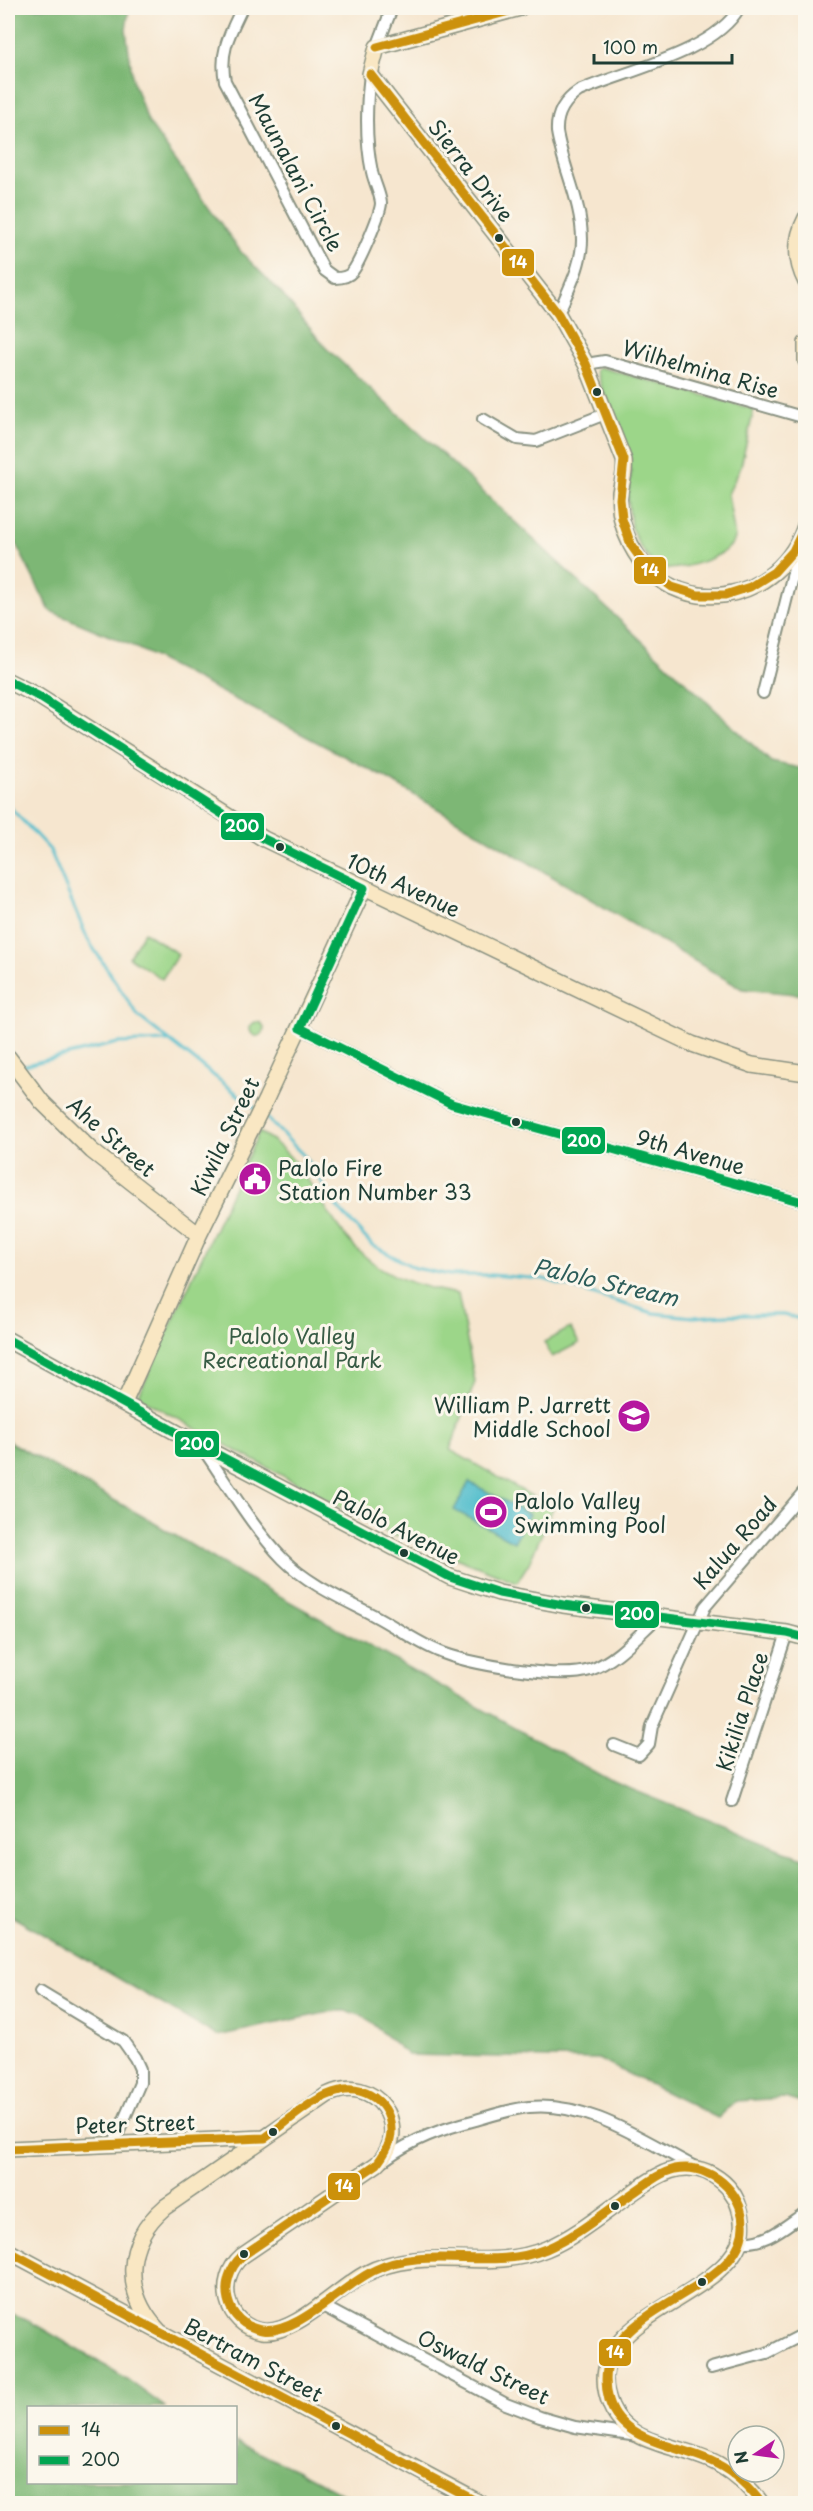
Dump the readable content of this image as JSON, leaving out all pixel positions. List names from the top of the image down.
{
  "streets": {
    "street": [
      "Sierra Drive",
      "Maunalani Circle",
      "Wilhelmina Rise",
      "10th Avenue",
      "Ahe Street",
      "Kiwila Street",
      "9th Avenue",
      "Palolo Avenue",
      "Kalua Road",
      "Kikilia Place",
      "Peter Street",
      "Bertram Street",
      "Oswald Street"
    ]
  },
  "crossings": [
    ["Sierra Drive", "Maunalani Circle"],
    ["Sierra Drive", "Wilhelmina Rise"],
    ["10th Avenue", "Kiwila Street"],
    ["Ahe Street", "Kiwila Street"],
    ["Kiwila Street", "9th Avenue"],
    ["Kiwila Street", "Palolo Avenue"],
    ["Palolo Avenue", "Kalua Road"],
    ["Palolo Avenue", "Kikilia Place"]
  ],
  "water": ["Palolo Stream"],
  "parks": ["Palolo Valley Recreational Park"],
  "places": {
    "public building": ["Palolo Fire Station Number 33"],
    "school or university": ["William P. Jarrett Middle School"],
    "sports": ["Palolo Valley Swimming Pool"]
  },
  "lines": ["transit line 14", "transit line 200"],
  "legend": ["14", "200"],
  "scale_bar": "100 m",
  "north": "left"
}
